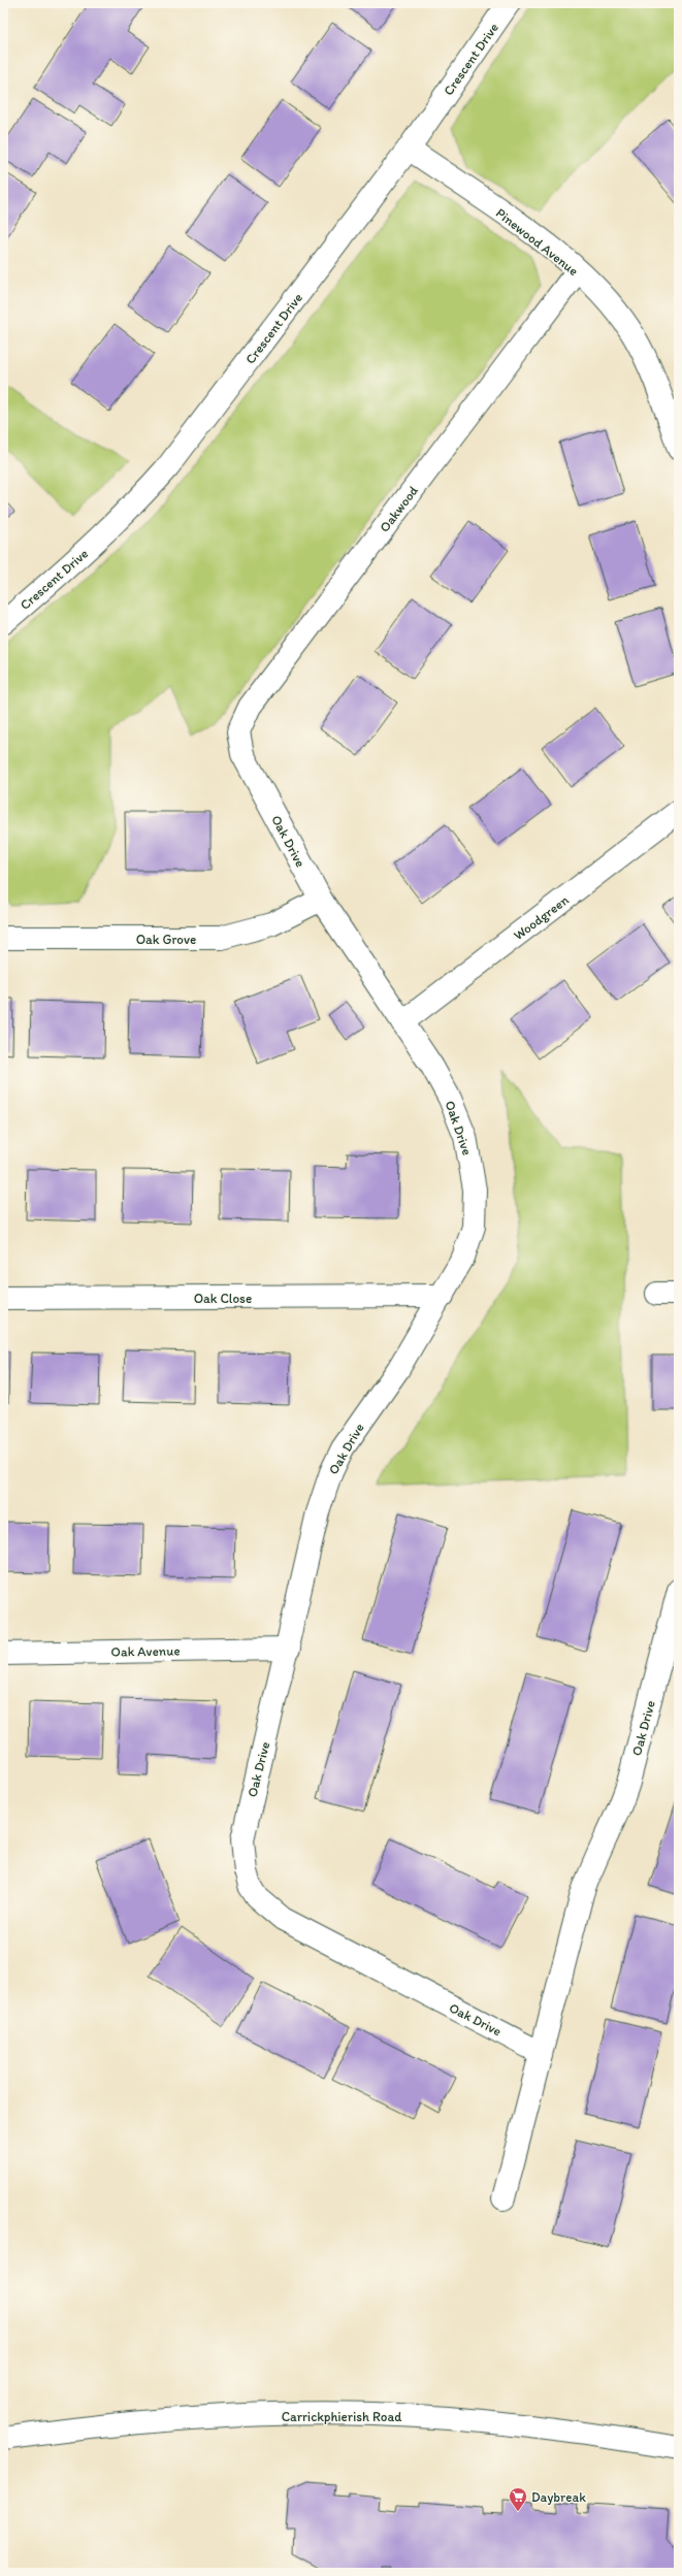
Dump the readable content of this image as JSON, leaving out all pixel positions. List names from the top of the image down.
{
  "streets": {
    "street": [
      "Crescent Drive",
      "Pinewood Avenue",
      "Oakwood",
      "Oak Drive",
      "Woodgreen",
      "Oak Grove",
      "Oak Close",
      "Oak Avenue",
      "Carrickphierish Road"
    ]
  },
  "crossings": [
    ["Crescent Drive", "Pinewood Avenue"],
    ["Pinewood Avenue", "Oakwood"],
    ["Oakwood", "Oak Drive"],
    ["Oak Drive", "Woodgreen"],
    ["Oak Drive", "Oak Grove"],
    ["Oak Drive", "Oak Close"],
    ["Oak Drive", "Oak Avenue"]
  ],
  "places": {
    "supermarket": ["Daybreak"]
  }
}
